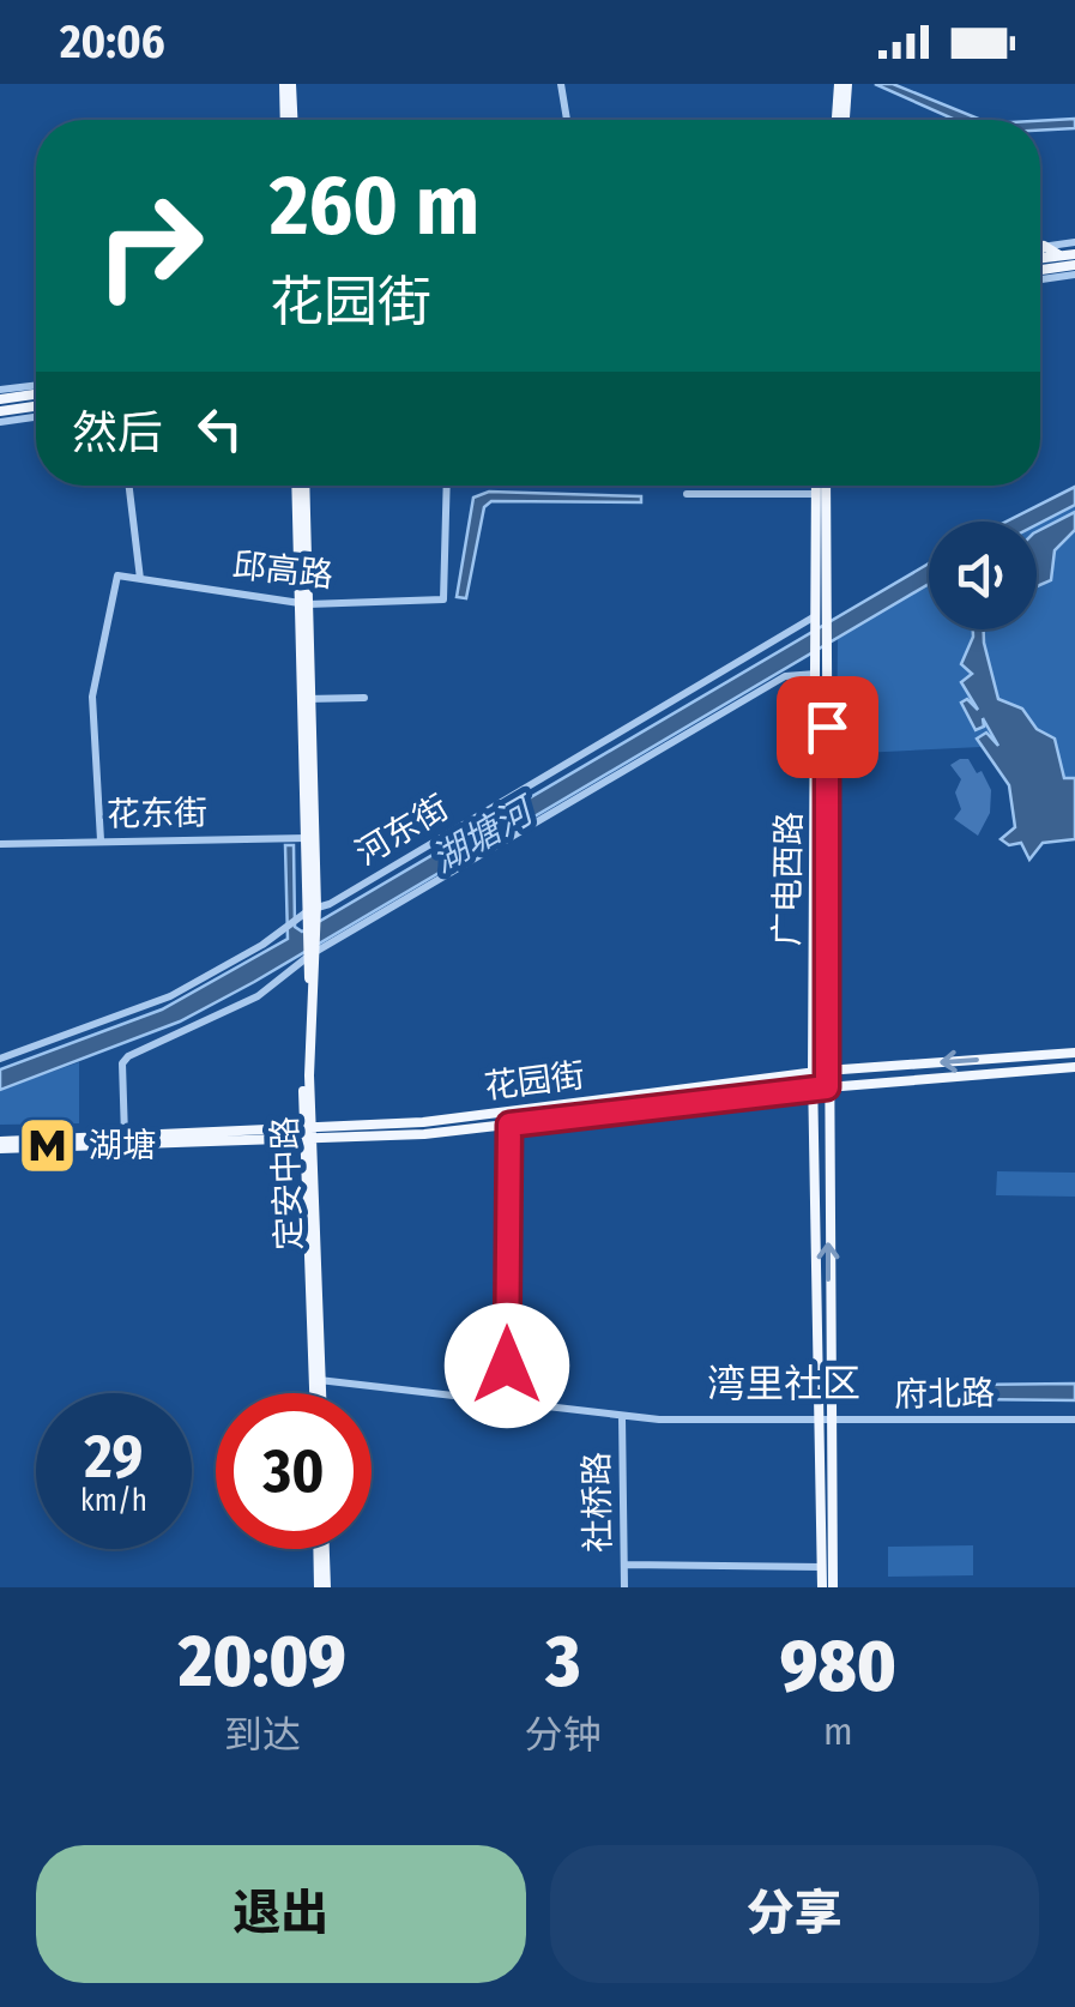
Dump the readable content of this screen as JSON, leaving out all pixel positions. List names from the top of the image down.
{
  "streets": {
    "main road": ["广电西路", "花园街", "定安中路"],
    "street": [
      "邱高路",
      "花东街",
      "河东街",
      "府北路",
      "社桥路"
    ]
  },
  "crossings": [
    ["邱高路", "花东街"],
    ["河东街", "广电西路"],
    ["河东街", "定安中路"],
    ["广电西路", "花园街"],
    ["花园街", "定安中路"],
    ["定安中路", "府北路"],
    ["府北路", "社桥路"]
  ],
  "districts": ["湾里社区"],
  "water": ["湖塘河"],
  "places": {
    "metro station": ["湖塘"]
  },
  "page": {
    "status": "20:06",
    "turn": ["260 m", "花园街"],
    "then": "然后",
    "speed": "29 km/h",
    "limit": "30",
    "eta": [
      "20:09",
      "到达",
      "3",
      "分钟",
      "980",
      "m"
    ],
    "buttons": ["退出", "分享"]
  }
}
